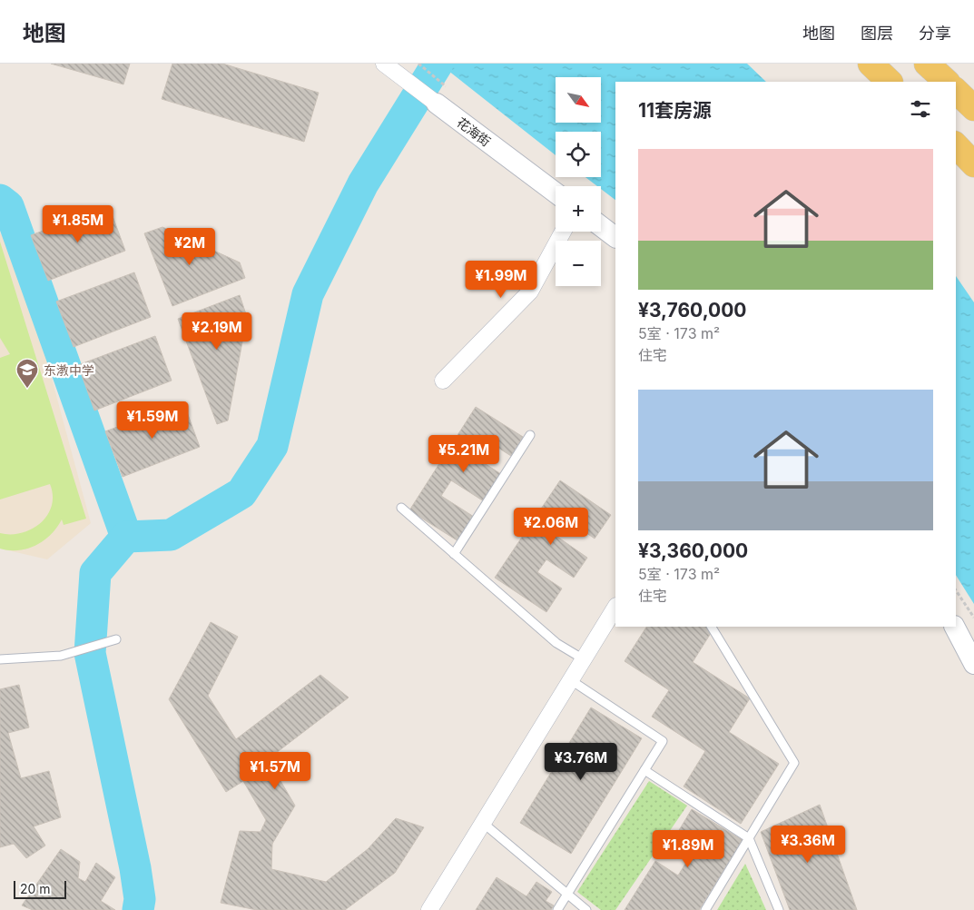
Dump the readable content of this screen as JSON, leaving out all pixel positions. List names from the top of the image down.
{
  "streets": {
    "street": ["花海街"]
  },
  "places": {
    "school or university": ["东漖中学"]
  },
  "scale_bar": "20 m",
  "north": "bottom right",
  "page": {
    "header": "地图",
    "nav": ["地图", "图层", "分享"],
    "map_buttons": ["+", "−"],
    "heading": "11套房源",
    "list": [
      {
        "name": "¥3,760,000",
        "note": "5室 · 173 m² · 住宅"
      },
      {
        "name": "¥3,360,000",
        "note": "5室 · 173 m² · 住宅"
      }
    ],
    "price": [
      "¥1.85M",
      "¥2M",
      "¥1.99M",
      "¥2.19M",
      "¥1.59M",
      "¥5.21M",
      "¥2.06M",
      "¥3.76M",
      "¥1.57M",
      "¥3.36M",
      "¥1.89M"
    ],
    "scale": "20 m"
  }
}
